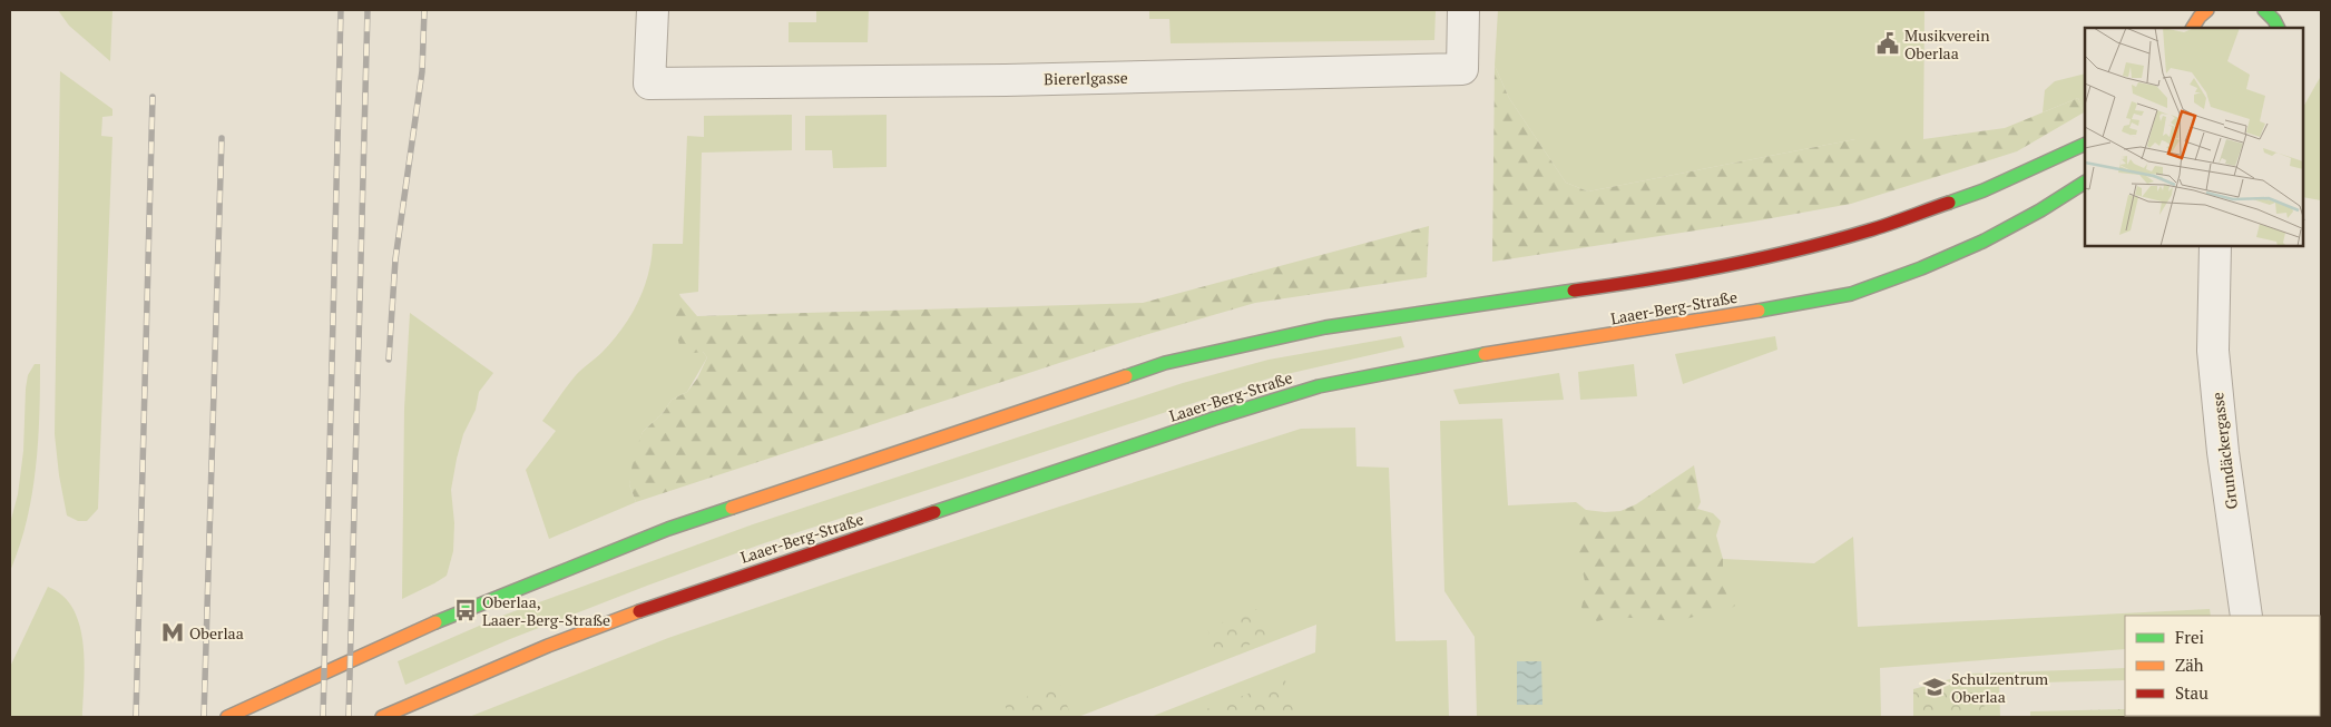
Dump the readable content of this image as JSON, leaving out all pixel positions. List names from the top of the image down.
{
  "streets": {
    "main road": ["Laaer-Berg-Straße"],
    "street": ["Biererlgasse", "Grundäckergasse"]
  },
  "places": {
    "public building": ["Musikverein Oberlaa"],
    "bus stop": ["Oberlaa, Laaer-Berg-Straße"],
    "metro station": ["Oberlaa"],
    "school or university": ["Schulzentrum Oberlaa"]
  },
  "legend": ["Frei", "Zäh", "Stau"]
}
